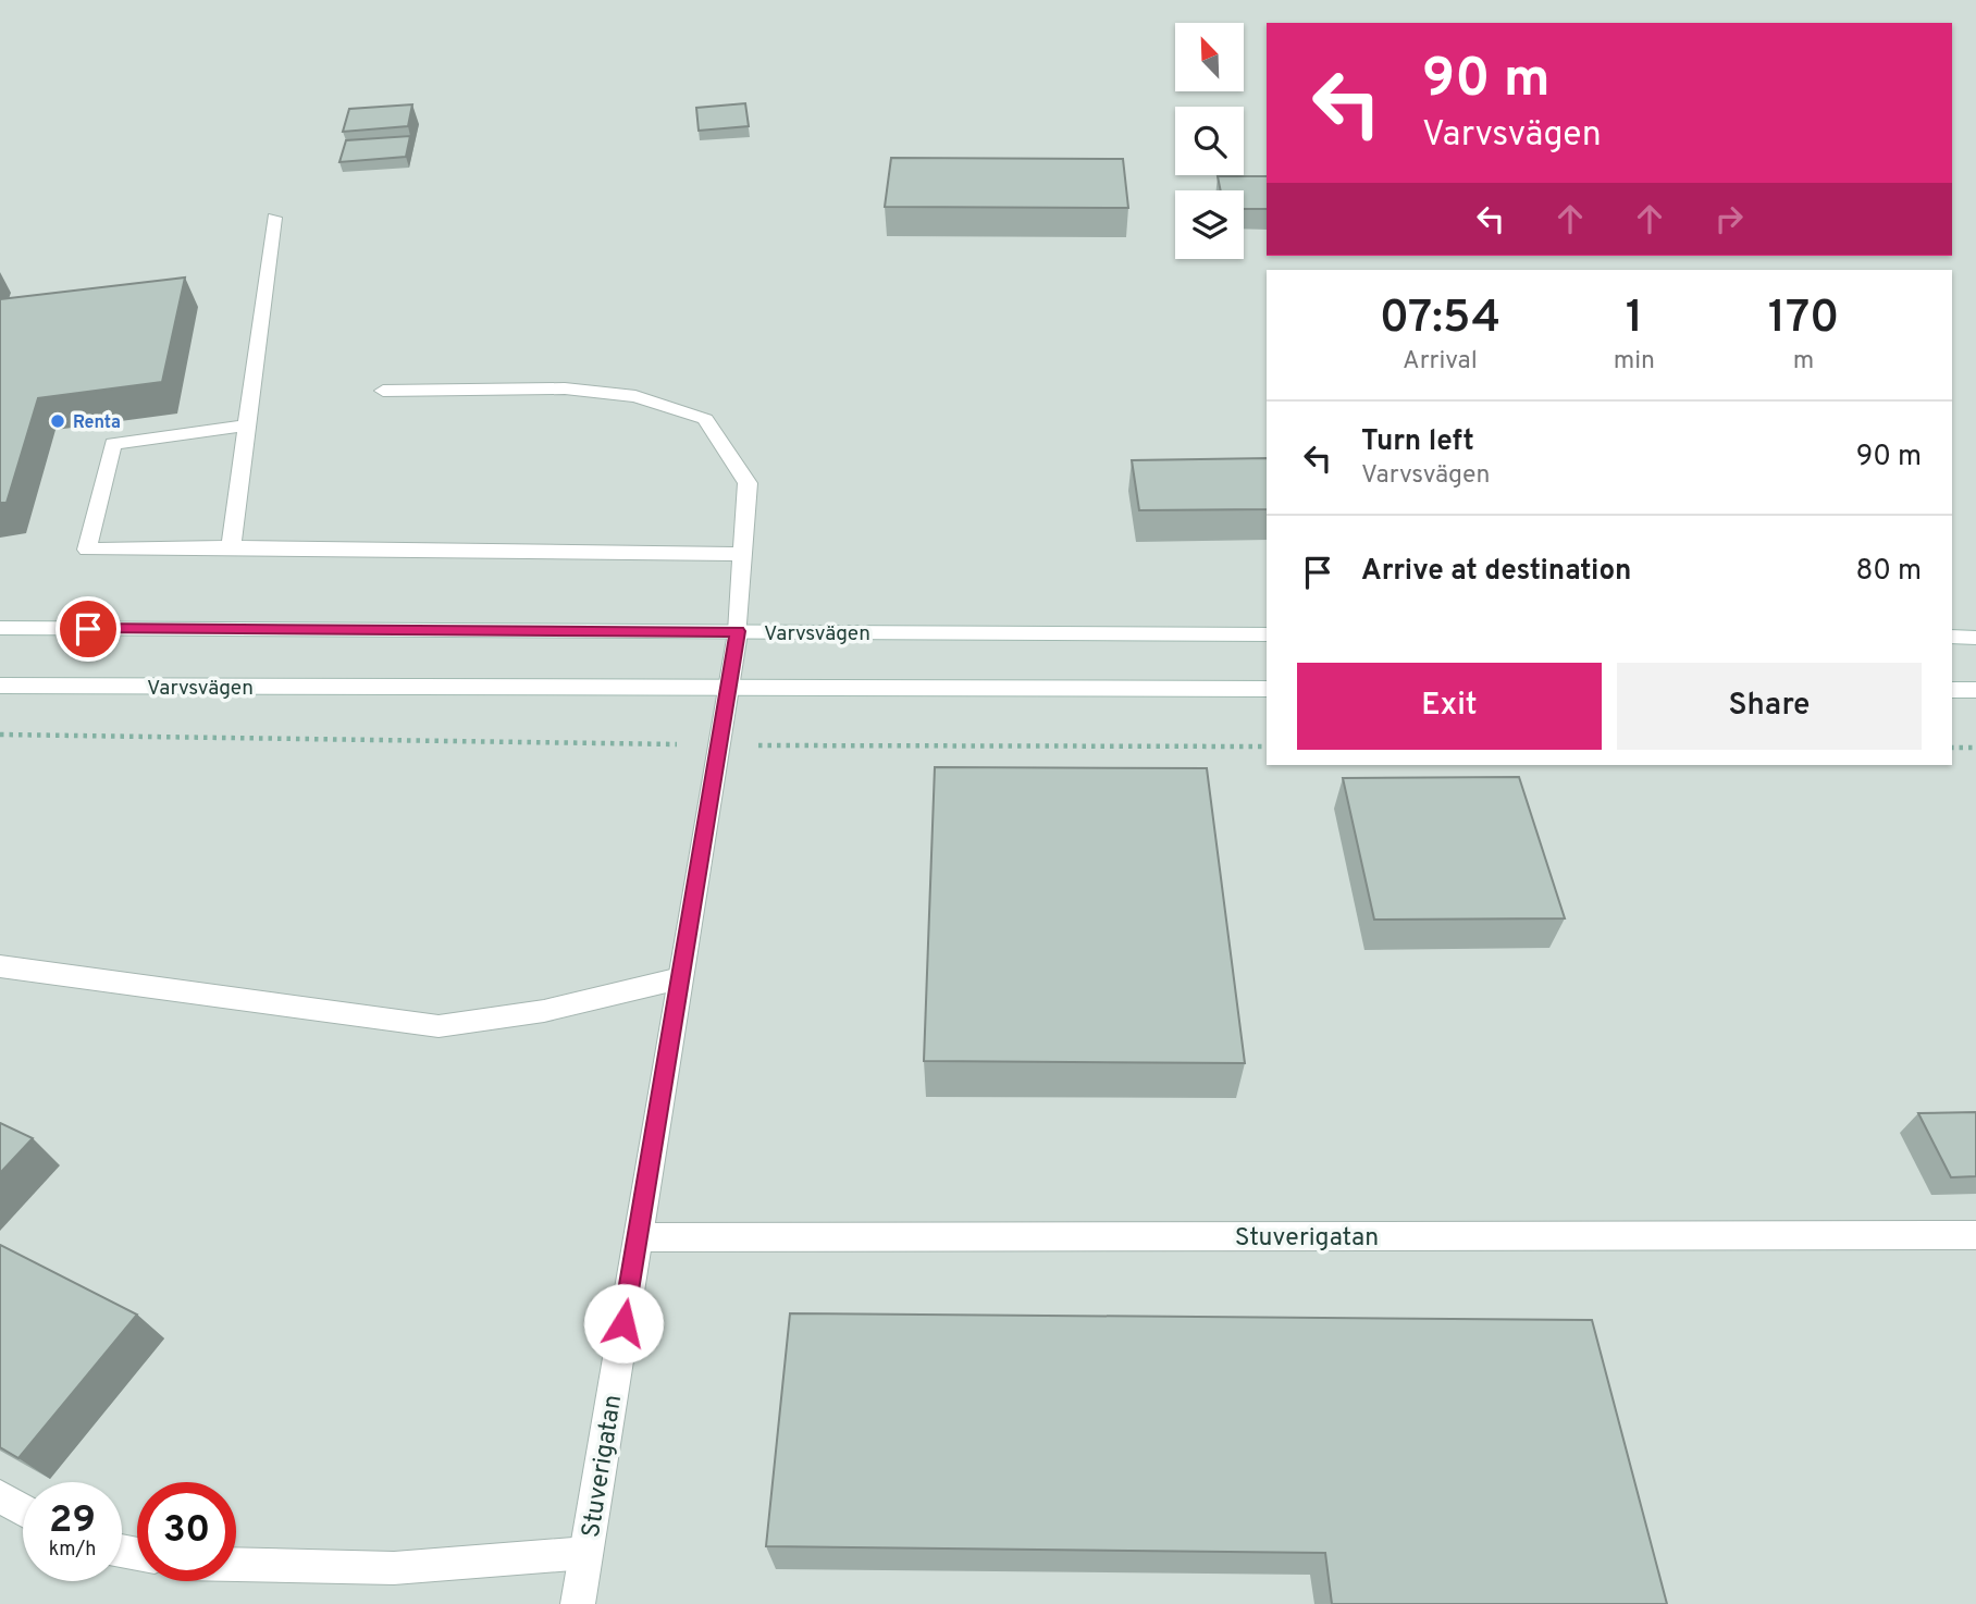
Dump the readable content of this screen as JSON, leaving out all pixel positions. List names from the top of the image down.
{
  "streets": {
    "main road": ["Varvsvägen", "Stuverigatan"]
  },
  "crossings": [
    ["Varvsvägen", "Stuverigatan"]
  ],
  "places": ["Renta"],
  "north": "top left",
  "page": {
    "turn": ["90 m", "Varvsvägen"],
    "eta": [
      "07:54",
      "Arrival",
      "1",
      "min",
      "170",
      "m"
    ],
    "list": [
      {
        "name": "Turn left",
        "note": "Varvsvägen",
        "value": "90 m"
      },
      {
        "name": "Arrive at destination",
        "value": "80 m"
      }
    ],
    "buttons": ["Exit", "Share"],
    "speed": "29 km/h",
    "limit": "30"
  }
}
